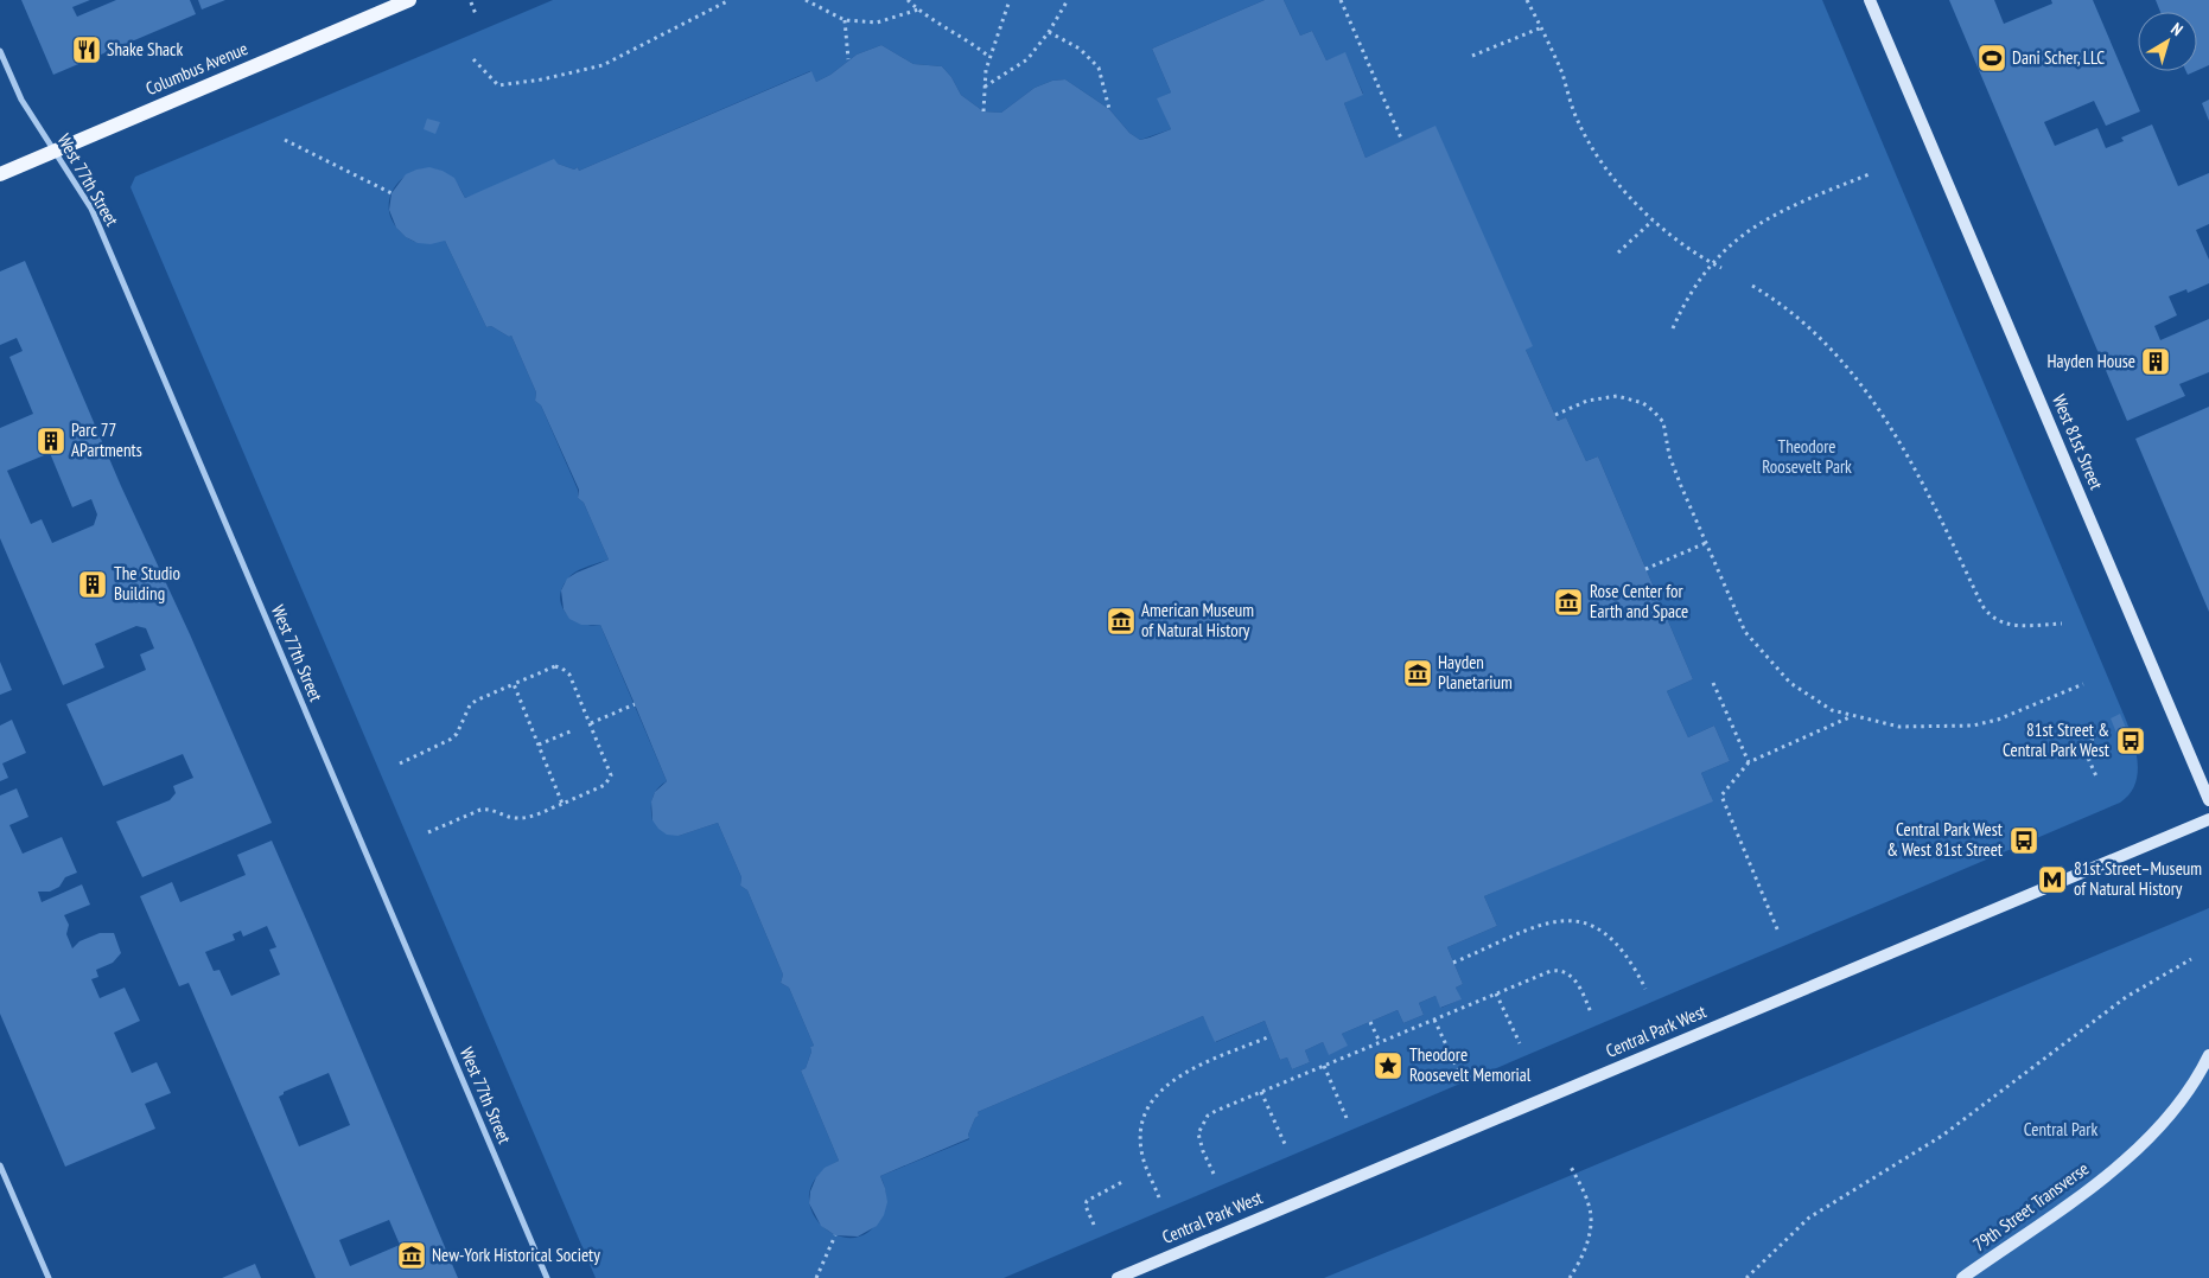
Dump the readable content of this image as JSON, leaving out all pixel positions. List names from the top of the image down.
{
  "streets": {
    "main road": [
      "Columbus Avenue",
      "West 81st Street",
      "Central Park West",
      "79th Street Transverse"
    ],
    "street": ["West 77th Street"]
  },
  "crossings": [
    ["Columbus Avenue", "West 77th Street"]
  ],
  "parks": ["Theodore Roosevelt Park", "Central Park"],
  "places": {
    "restaurant": ["Shake Shack"],
    "sports": ["Dani Scher, LLC"],
    "building": ["Hayden House", "Parc 77 APartments", "The Studio Building"],
    "museum": [
      "Rose Center for Earth and Space",
      "American Museum of Natural History",
      "Hayden Planetarium",
      "New-York Historical Society"
    ],
    "bus stop": ["81st Street & Central Park West", "Central Park West & West 81st Street"],
    "metro station": ["81st Street–Museum of Natural History"],
    "place": ["Theodore Roosevelt Memorial"]
  },
  "north": "top right"
}
